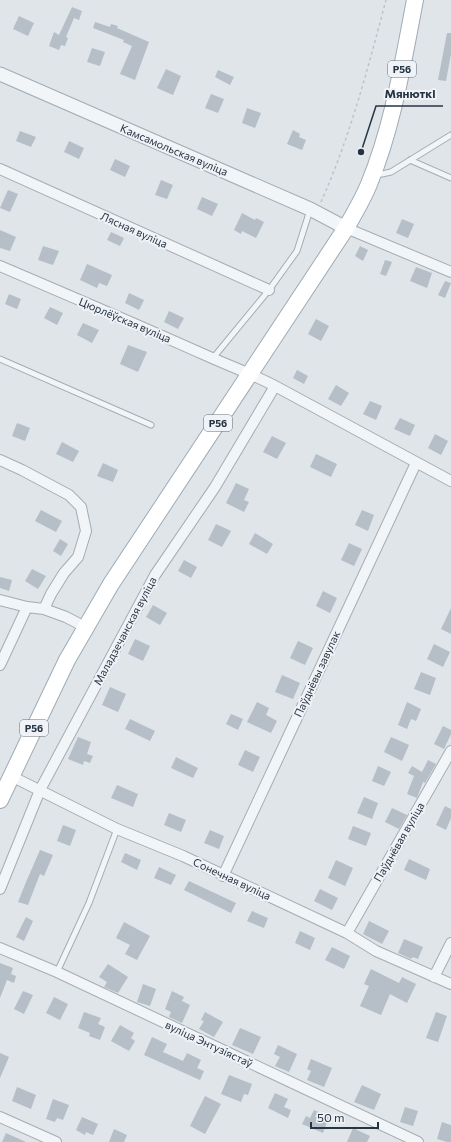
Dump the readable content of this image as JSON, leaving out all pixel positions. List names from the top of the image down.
{
  "streets": {
    "main road": ["Р56"],
    "street": [
      "Камсамольская вуліца",
      "Лясная вуліца",
      "Цюрлёўская вуліца",
      "Маладзечанская вуліца",
      "Паўднёвы завулак",
      "Паўднёвая вуліца",
      "Сонечная вуліца",
      "вуліца Энтузіястаў"
    ]
  },
  "crossings": [
    ["Р56", "Камсамольская вуліца"],
    ["Р56", "Цюрлёўская вуліца"],
    ["Р56", "Сонечная вуліца"],
    ["Цюрлёўская вуліца", "Маладзечанская вуліца"],
    ["Цюрлёўская вуліца", "Паўднёвы завулак"],
    ["Маладзечанская вуліца", "Сонечная вуліца"],
    ["Паўднёвы завулак", "Сонечная вуліца"],
    ["Паўднёвая вуліца", "Сонечная вуліца"]
  ],
  "places": ["Мянюткі"],
  "scale_bar": "50 m"
}
